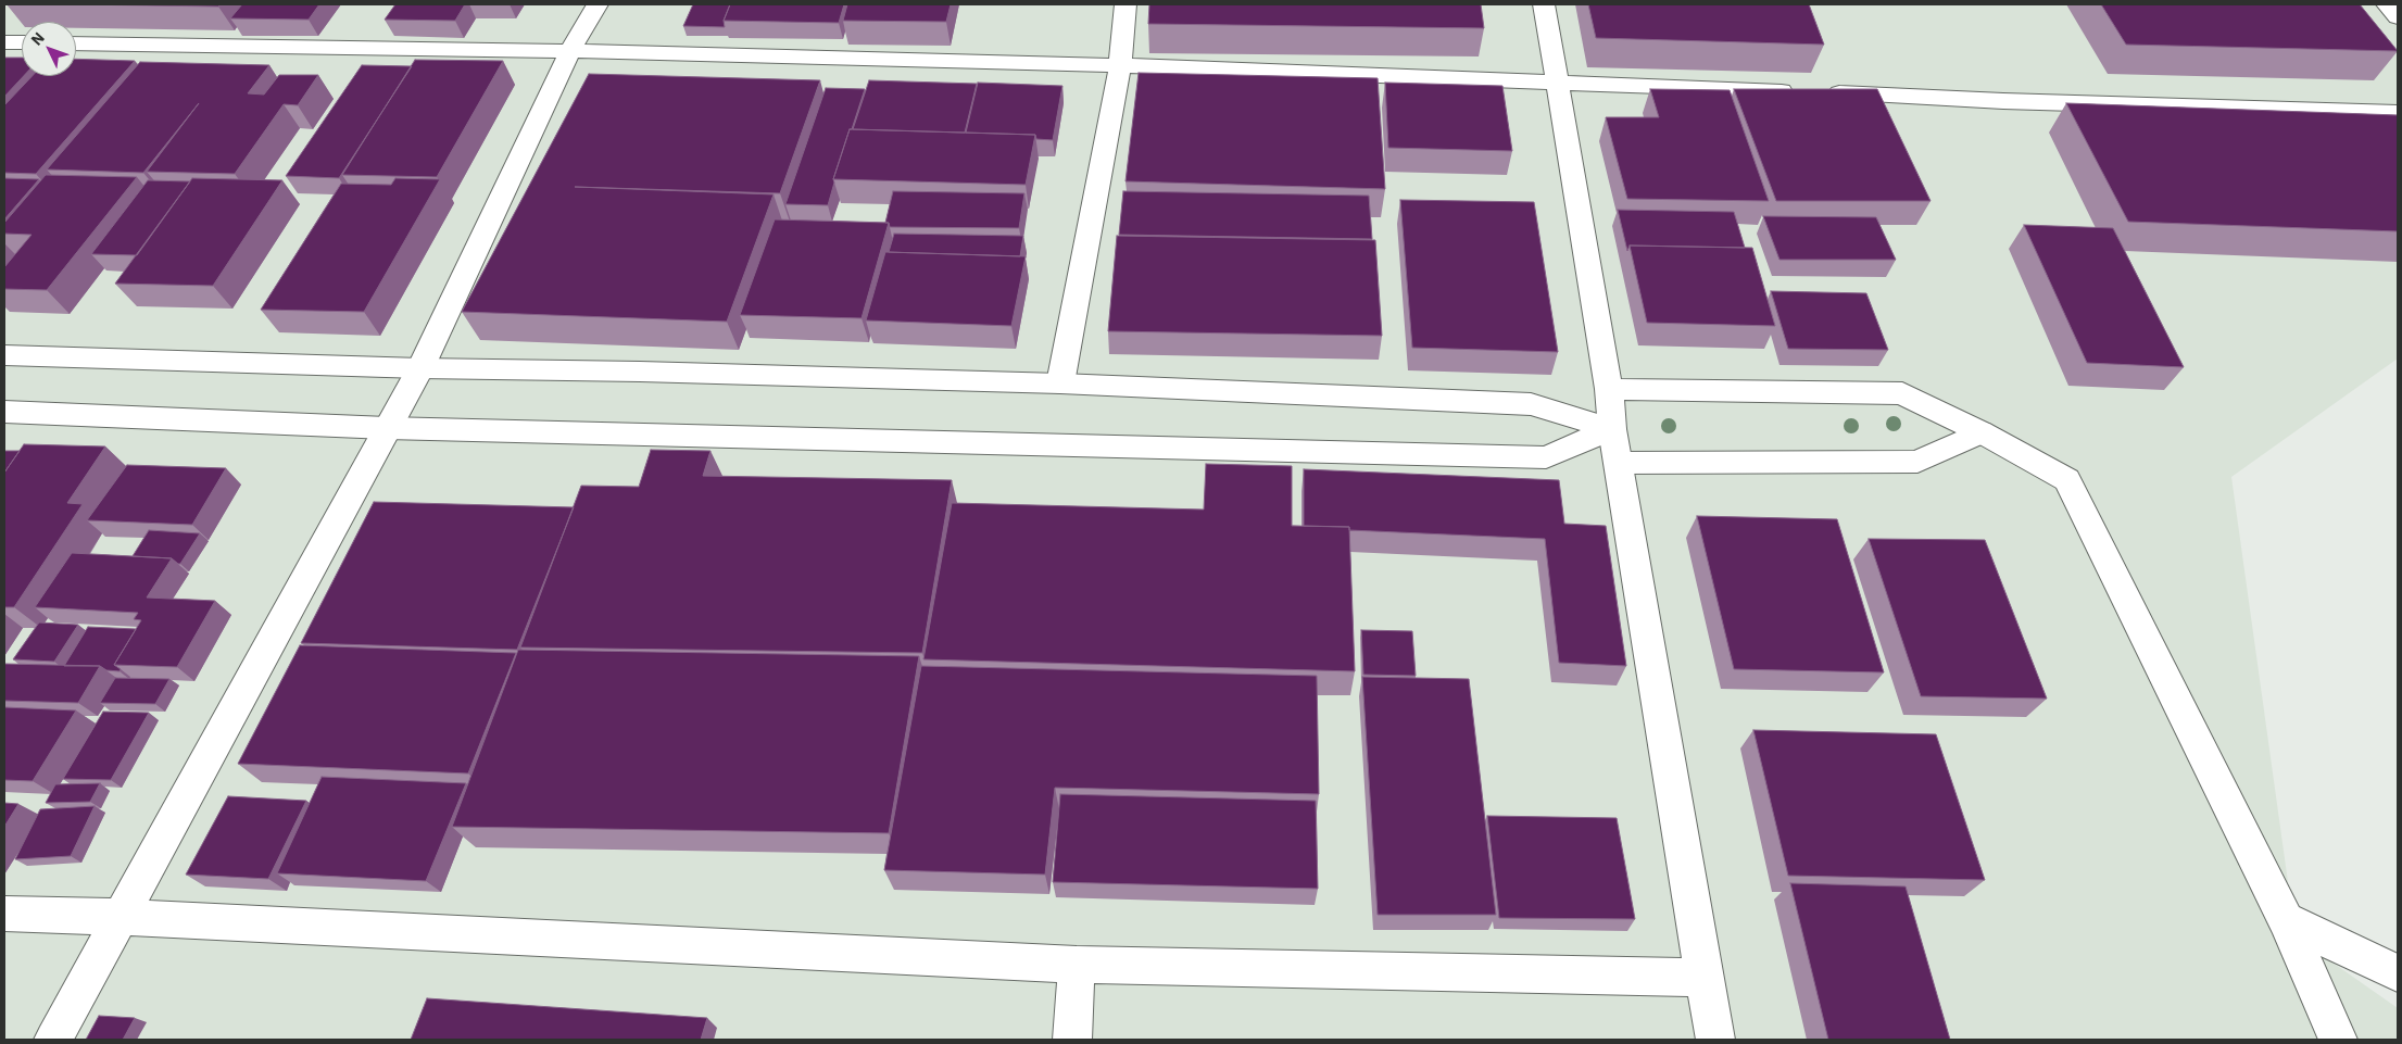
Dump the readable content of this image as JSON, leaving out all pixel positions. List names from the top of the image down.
{
  "north": "top left"
}
